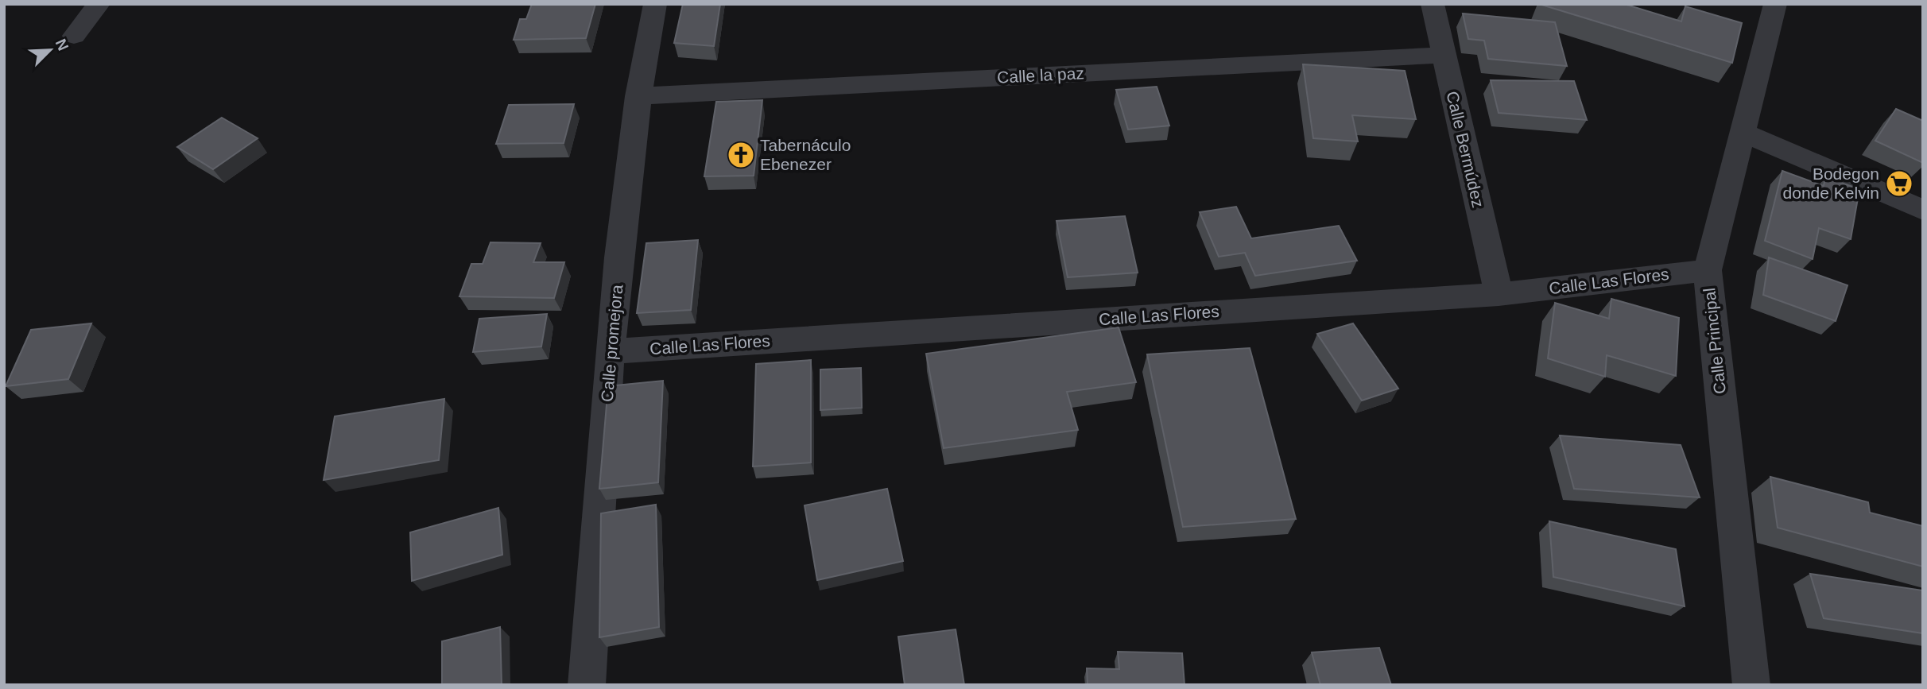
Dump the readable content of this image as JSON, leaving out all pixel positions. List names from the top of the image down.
{
  "streets": {
    "street": [
      "Calle la paz",
      "Calle Bermúdez",
      "Calle Las Flores",
      "Calle Principal",
      "Calle promejora"
    ]
  },
  "crossings": [
    ["Calle la paz", "Calle Bermúdez"],
    ["Calle la paz", "Calle promejora"],
    ["Calle Bermúdez", "Calle Las Flores"],
    ["Calle Las Flores", "Calle Principal"],
    ["Calle Las Flores", "Calle promejora"]
  ],
  "places": {
    "church": ["Tabernáculo Ebenezer"],
    "supermarket": ["Bodegon donde Kelvin"]
  },
  "north": "top right"
}
